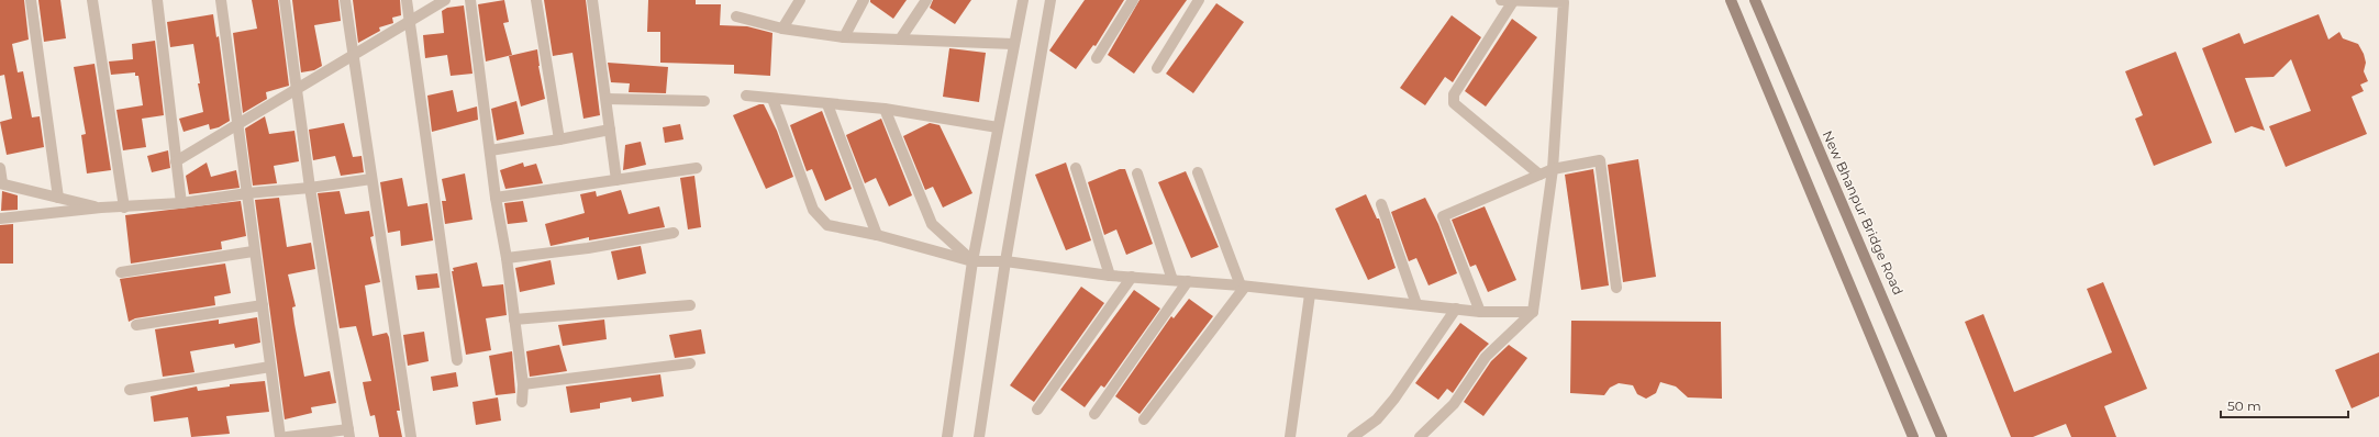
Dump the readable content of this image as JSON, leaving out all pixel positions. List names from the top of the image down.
{
  "streets": {
    "street": ["New Bhanpur Bridge Road"]
  },
  "scale_bar": "50 m"
}
